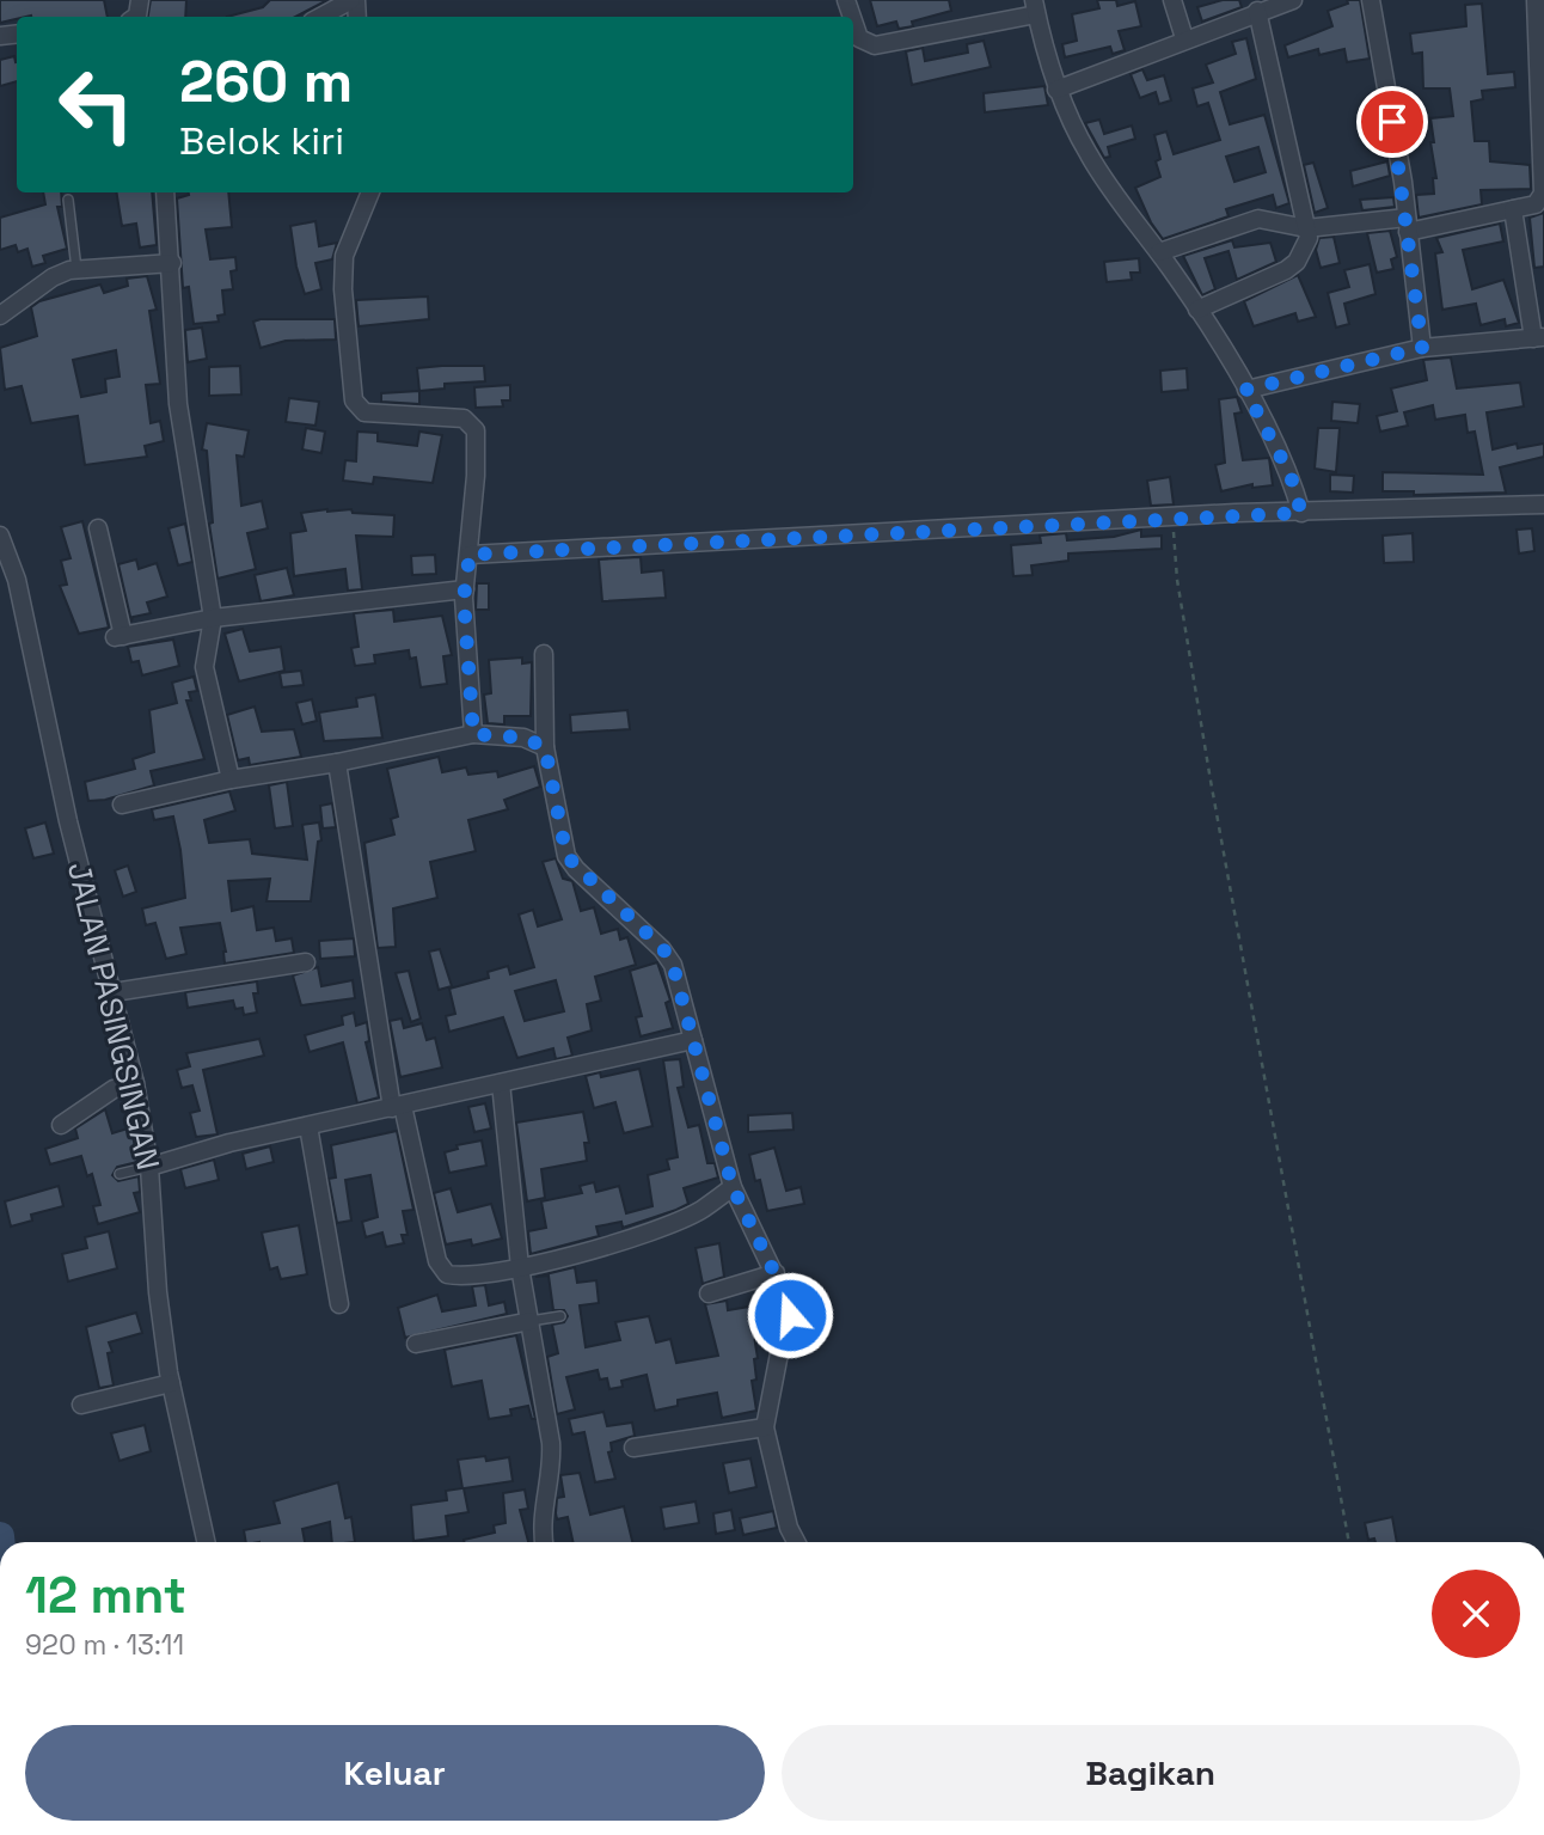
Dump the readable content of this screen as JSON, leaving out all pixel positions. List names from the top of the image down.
{
  "streets": {
    "street": ["JALAN PASINGSINGAN"]
  },
  "page": {
    "turn": ["260 m", "Belok kiri"],
    "heading": ["12 mnt", "920 m · 13:11"],
    "buttons": ["Keluar", "Bagikan"]
  }
}
